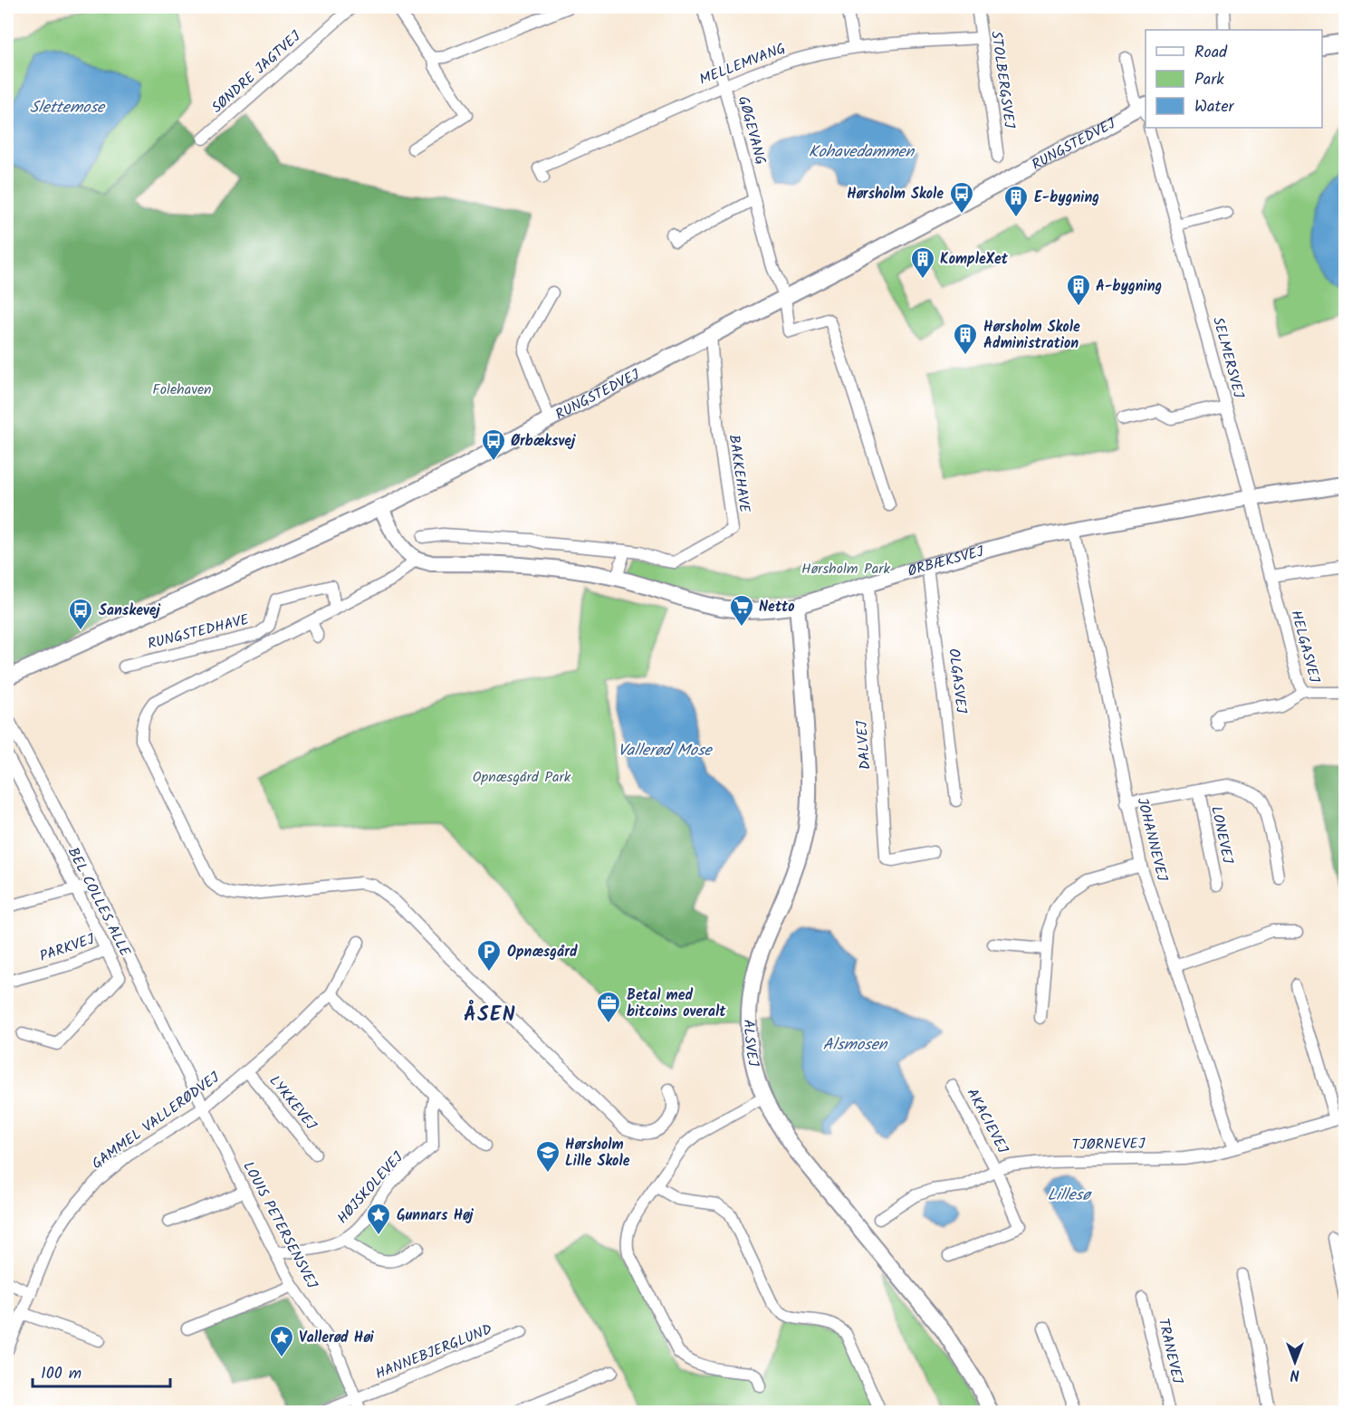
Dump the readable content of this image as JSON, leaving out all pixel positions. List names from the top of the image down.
{
  "streets": {
    "street": [
      "MELLEMVANG",
      "SØNDRE JAGTVEJ",
      "STOLBERGSVEJ",
      "GØGEVANG",
      "RUNGSTEDVEJ",
      "SELMERSVEJ",
      "BAKKEHAVE",
      "ØRBÆKSVEJ",
      "RUNGSTEDHAVE",
      "HELGASVEJ",
      "OLGASVEJ",
      "DALVEJ",
      "LONEVEJ",
      "JOHANNEVEJ",
      "BEL COLLES ALLE",
      "PARKVEJ",
      "ALSVEJ",
      "LYKKEVEJ",
      "GAMMEL VALLERØDVEJ",
      "AKACIEVEJ",
      "TJØRNEVEJ",
      "HØJSKOLEVEJ",
      "LOUIS PETERSENSVEJ",
      "TRANEVEJ",
      "HANNEBJERGLUND"
    ]
  },
  "crossings": [
    ["MELLEMVANG", "STOLBERGSVEJ"],
    ["MELLEMVANG", "GØGEVANG"],
    ["GØGEVANG", "RUNGSTEDVEJ"],
    ["RUNGSTEDVEJ", "BAKKEHAVE"],
    ["SELMERSVEJ", "ØRBÆKSVEJ"],
    ["SELMERSVEJ", "HELGASVEJ"],
    ["ØRBÆKSVEJ", "HELGASVEJ"],
    ["ØRBÆKSVEJ", "OLGASVEJ"],
    ["ØRBÆKSVEJ", "DALVEJ"],
    ["ØRBÆKSVEJ", "JOHANNEVEJ"],
    ["ØRBÆKSVEJ", "ALSVEJ"],
    ["JOHANNEVEJ", "TJØRNEVEJ"],
    ["BEL COLLES ALLE", "PARKVEJ"],
    ["LYKKEVEJ", "GAMMEL VALLERØDVEJ"],
    ["GAMMEL VALLERØDVEJ", "LOUIS PETERSENSVEJ"],
    ["AKACIEVEJ", "TJØRNEVEJ"],
    ["HØJSKOLEVEJ", "LOUIS PETERSENSVEJ"],
    ["LOUIS PETERSENSVEJ", "HANNEBJERGLUND"]
  ],
  "districts": ["ÅSEN"],
  "water": [
    "Slettemose",
    "Kohavedammen",
    "Vallerød Mose",
    "Alsmosen",
    "Lillesø"
  ],
  "parks": ["Folehaven", "Hørsholm Park", "Opnæsgård Park"],
  "places": {
    "bus stop": ["Hørsholm Skole", "Ørbæksvej", "Sanskevej"],
    "building": [
      "E-bygning",
      "KompleXet",
      "A-bygning",
      "Hørsholm Skole Administration"
    ],
    "supermarket": ["Netto"],
    "parking": ["Opnæsgård"],
    "office": ["Betal med bitcoins overalt"],
    "school or university": ["Hørsholm Lille Skole"],
    "place": ["Gunnars Høj", "Vallerød Høi"]
  },
  "legend": ["Road", "Park", "Water"],
  "scale_bar": "100 m",
  "north": "bottom"
}
